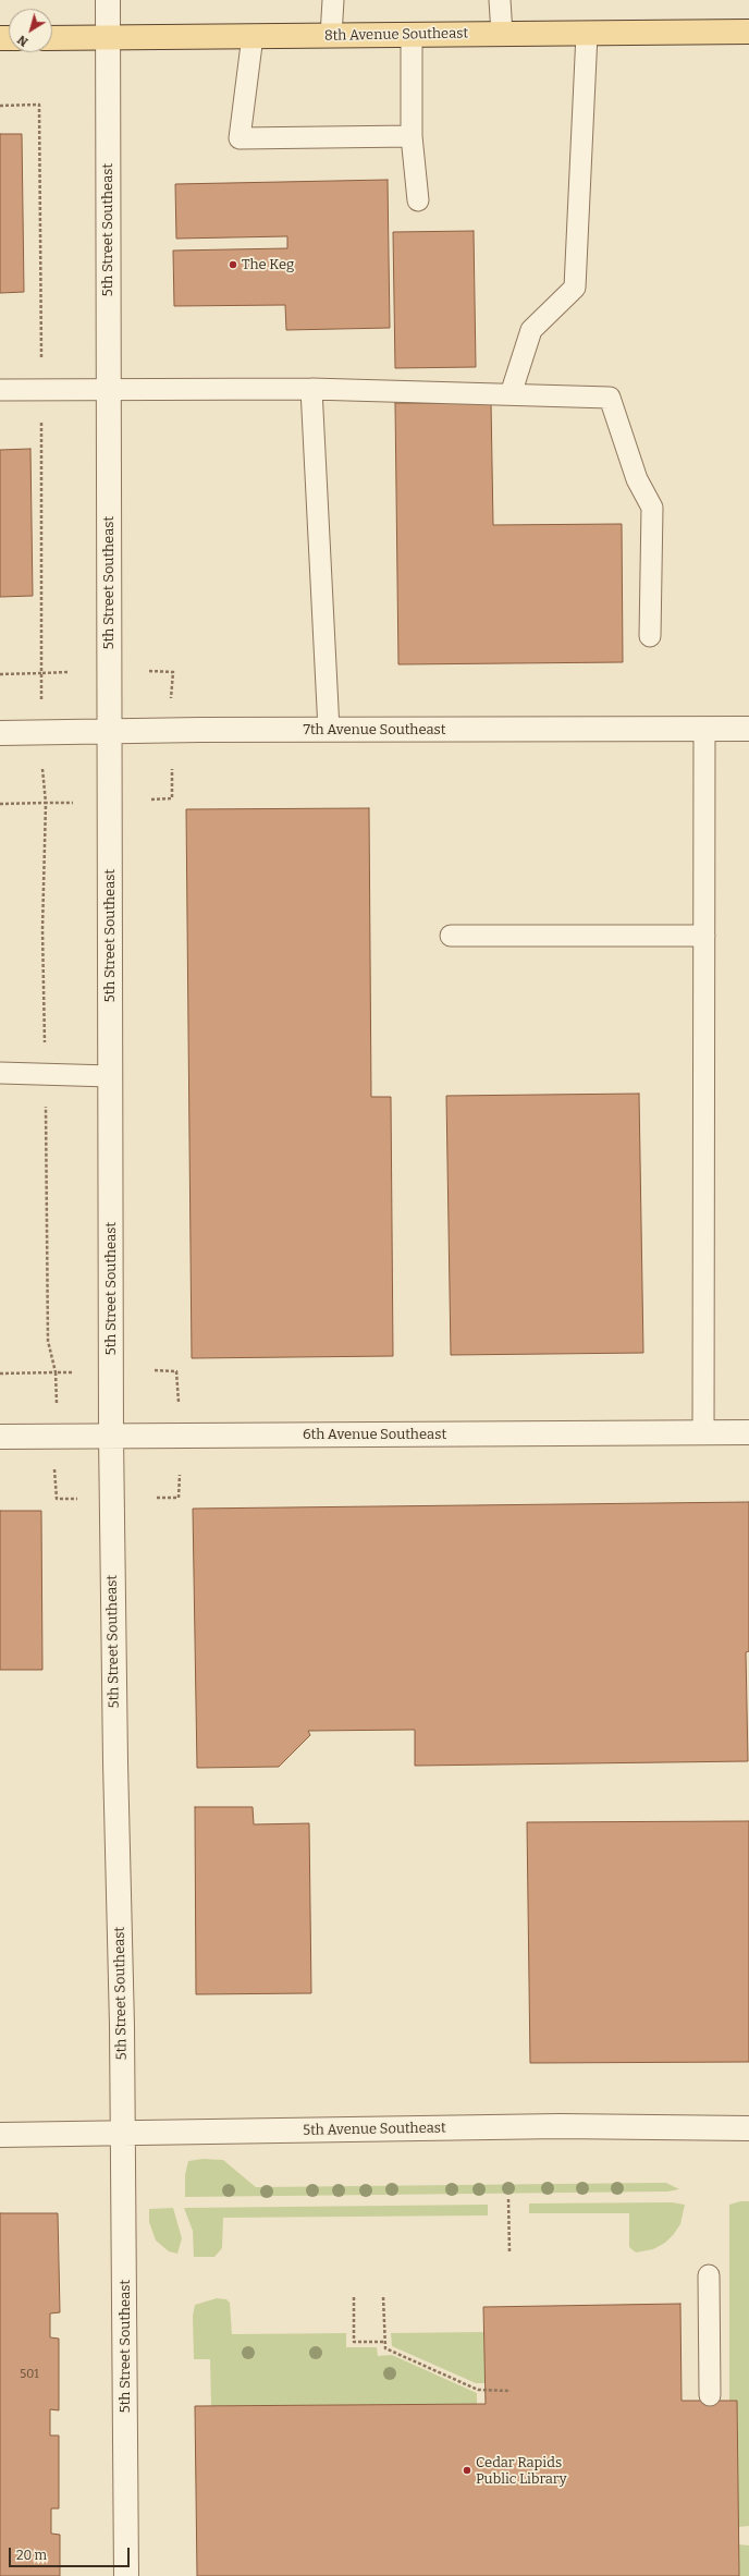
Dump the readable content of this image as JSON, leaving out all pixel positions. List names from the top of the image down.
{
  "streets": {
    "main road": ["8th Avenue Southeast"],
    "street": [
      "5th Street Southeast",
      "7th Avenue Southeast",
      "6th Avenue Southeast",
      "5th Avenue Southeast"
    ]
  },
  "crossings": [
    ["8th Avenue Southeast", "5th Street Southeast"],
    ["5th Street Southeast", "7th Avenue Southeast"],
    ["5th Street Southeast", "6th Avenue Southeast"],
    ["5th Street Southeast", "5th Avenue Southeast"]
  ],
  "places": ["The Keg", "Cedar Rapids Public Library"],
  "house_numbers": ["501"],
  "scale_bar": "20 m",
  "north": "bottom left"
}
